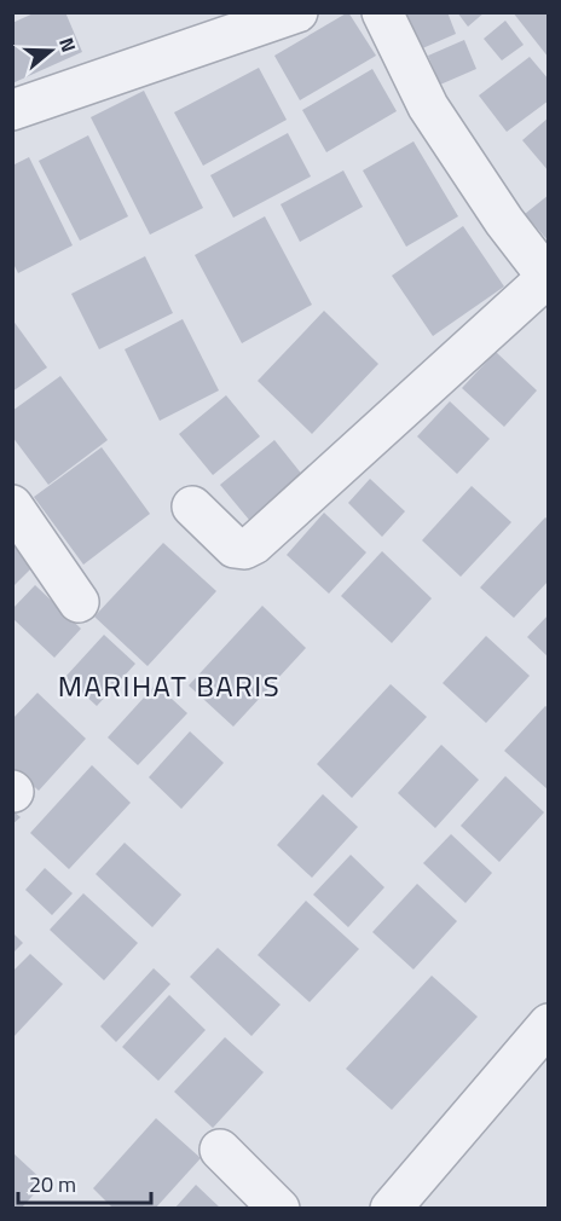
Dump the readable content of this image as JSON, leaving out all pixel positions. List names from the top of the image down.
{
  "districts": ["MARIHAT BARIS"],
  "scale_bar": "20 m",
  "north": "right"
}
